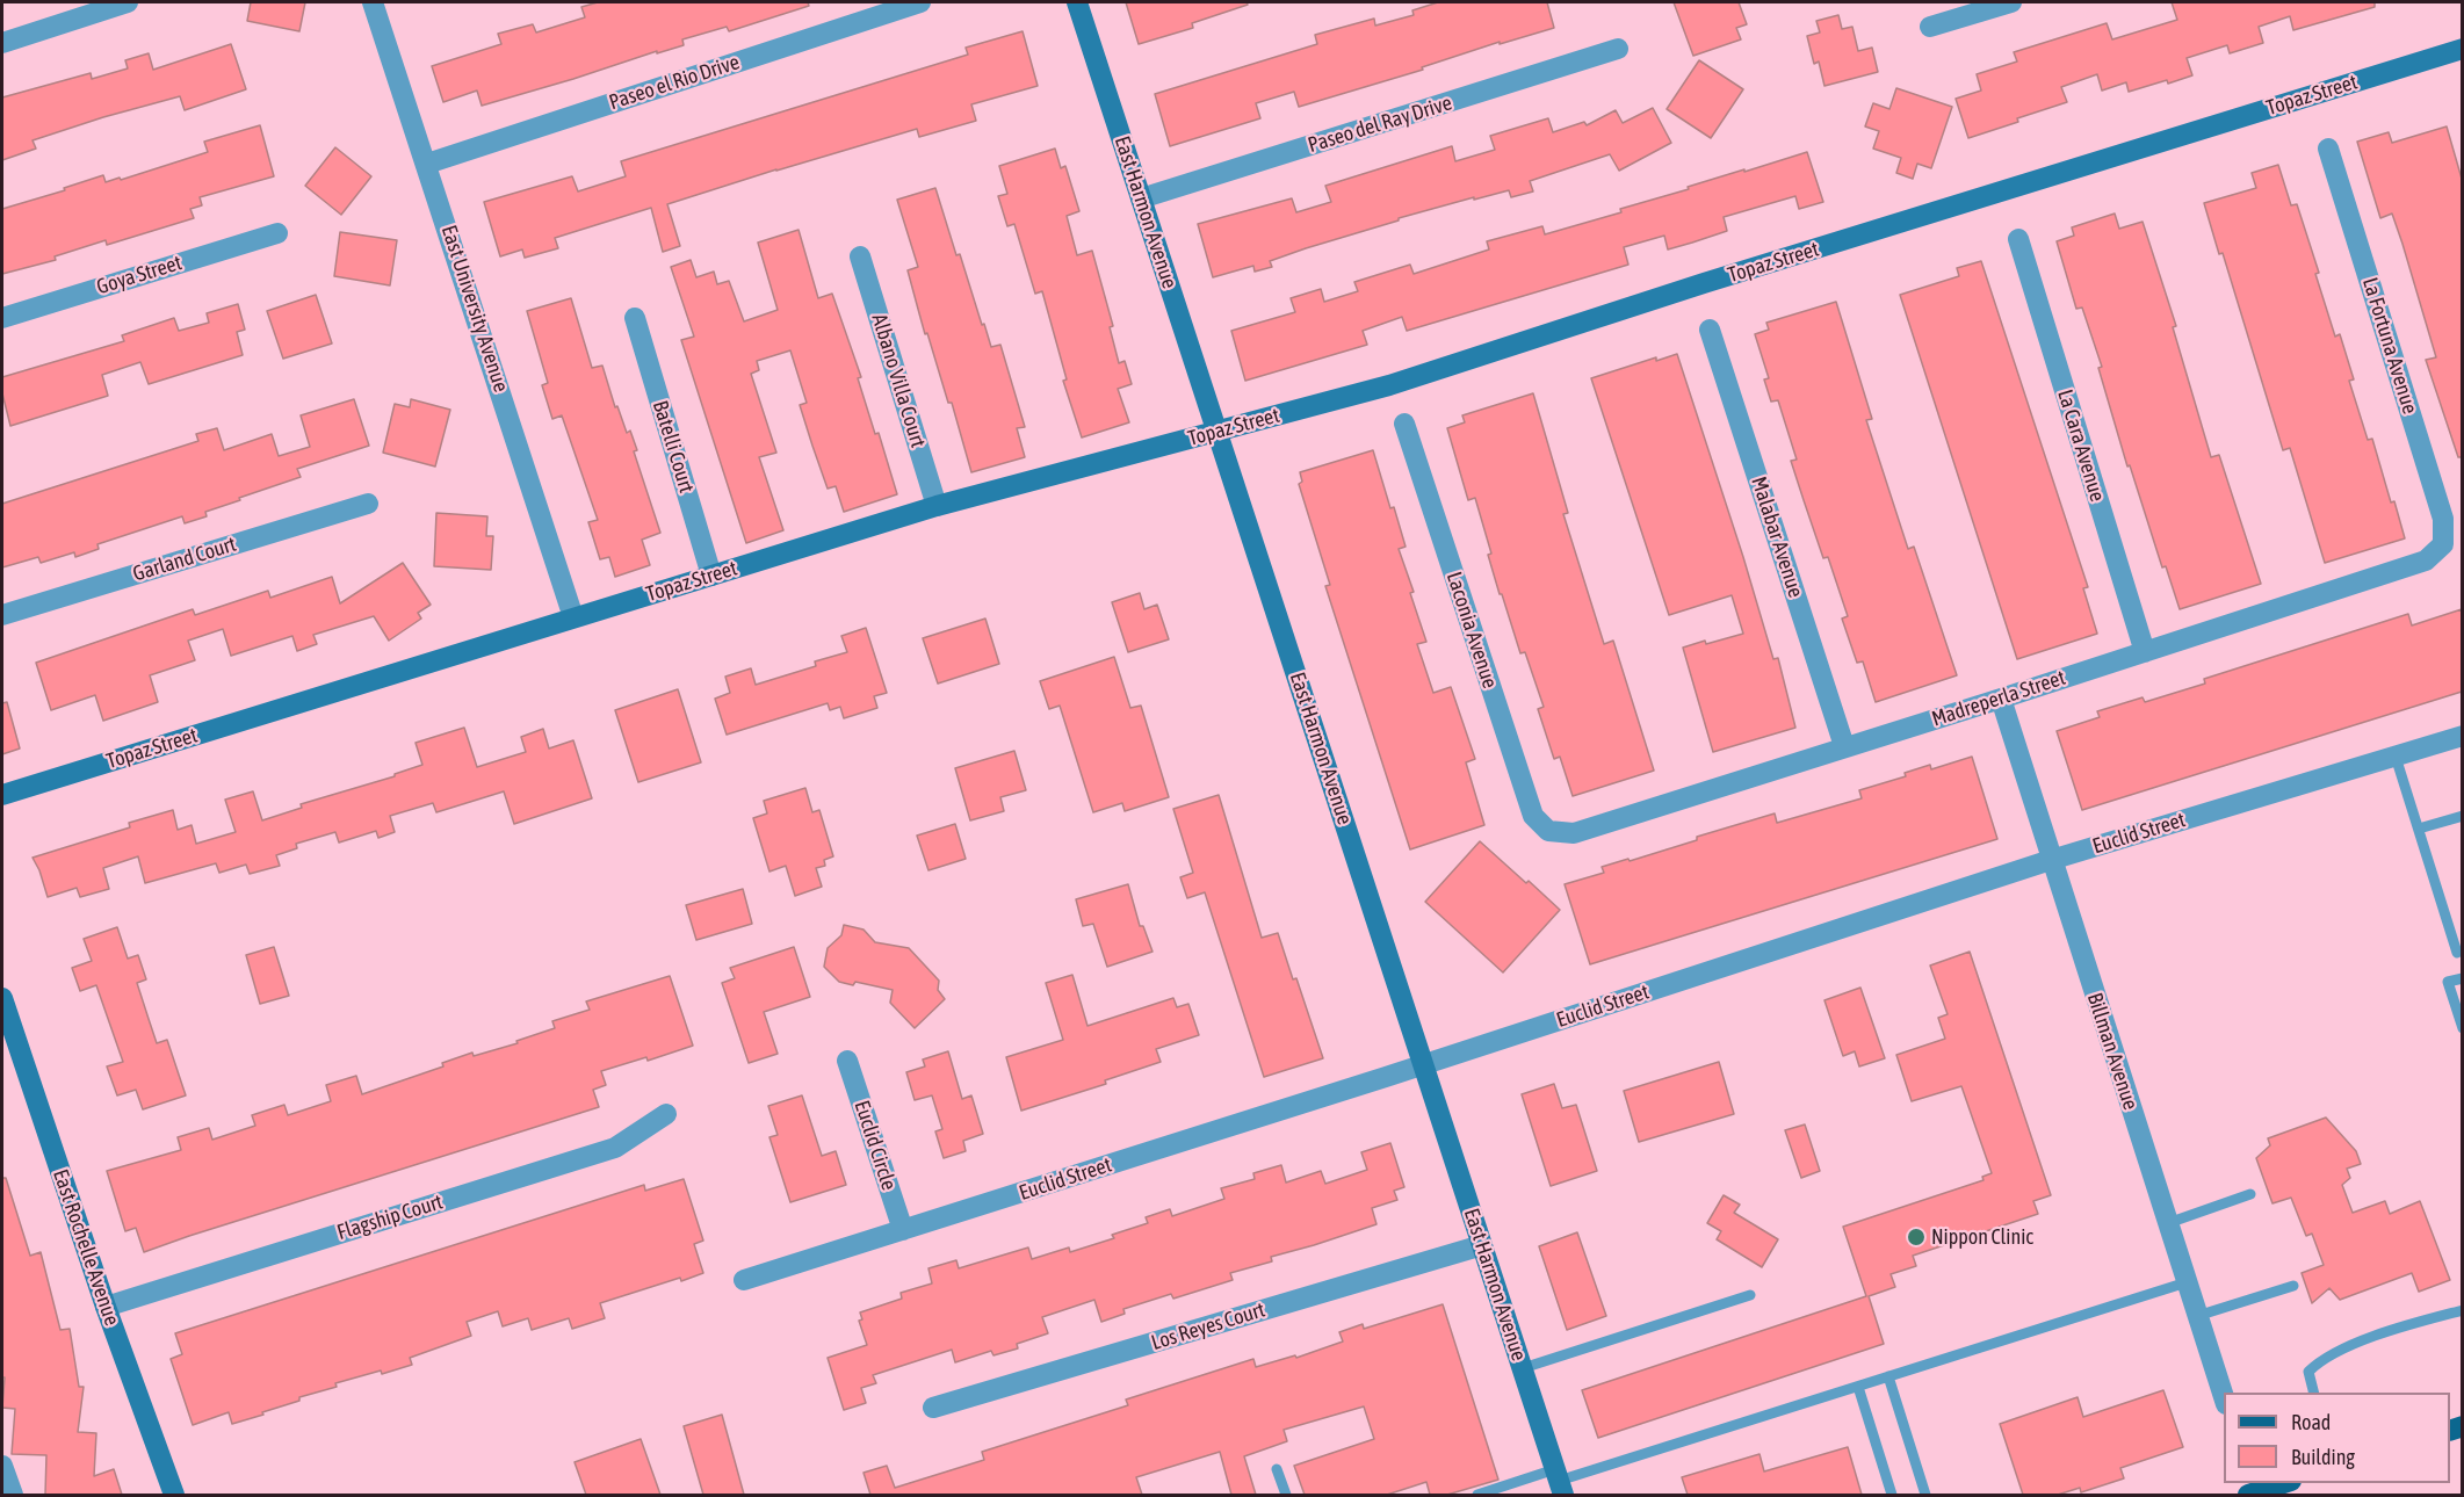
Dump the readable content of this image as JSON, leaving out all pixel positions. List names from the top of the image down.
{
  "streets": {
    "street": [
      "Paseo el Rio Drive",
      "Topaz Street",
      "Paseo del Ray Drive",
      "East Harmon Avenue",
      "Goya Street",
      "East University Avenue",
      "La Fortuna Avenue",
      "Albano Villa Court",
      "La Cara Avenue",
      "Batelli Court",
      "Malabar Avenue",
      "Garland Court",
      "Laconia Avenue",
      "Madreperla Street",
      "Euclid Street",
      "Billman Avenue",
      "Euclid Circle",
      "Flagship Court",
      "East Rochelle Avenue",
      "Los Reyes Court"
    ]
  },
  "crossings": [
    ["Paseo el Rio Drive", "East University Avenue"],
    ["Topaz Street", "East Harmon Avenue"],
    ["Topaz Street", "East University Avenue"],
    ["Topaz Street", "Albano Villa Court"],
    ["Topaz Street", "Batelli Court"],
    ["Paseo del Ray Drive", "East Harmon Avenue"],
    ["East Harmon Avenue", "Euclid Street"],
    ["East Harmon Avenue", "Los Reyes Court"],
    ["La Fortuna Avenue", "Madreperla Street"],
    ["La Cara Avenue", "Madreperla Street"],
    ["Malabar Avenue", "Madreperla Street"],
    ["Laconia Avenue", "Madreperla Street"],
    ["Madreperla Street", "Billman Avenue"],
    ["Euclid Street", "Billman Avenue"],
    ["Euclid Street", "Euclid Circle"],
    ["Flagship Court", "East Rochelle Avenue"]
  ],
  "places": ["Nippon Clinic"],
  "legend": ["Road", "Building"]
}
